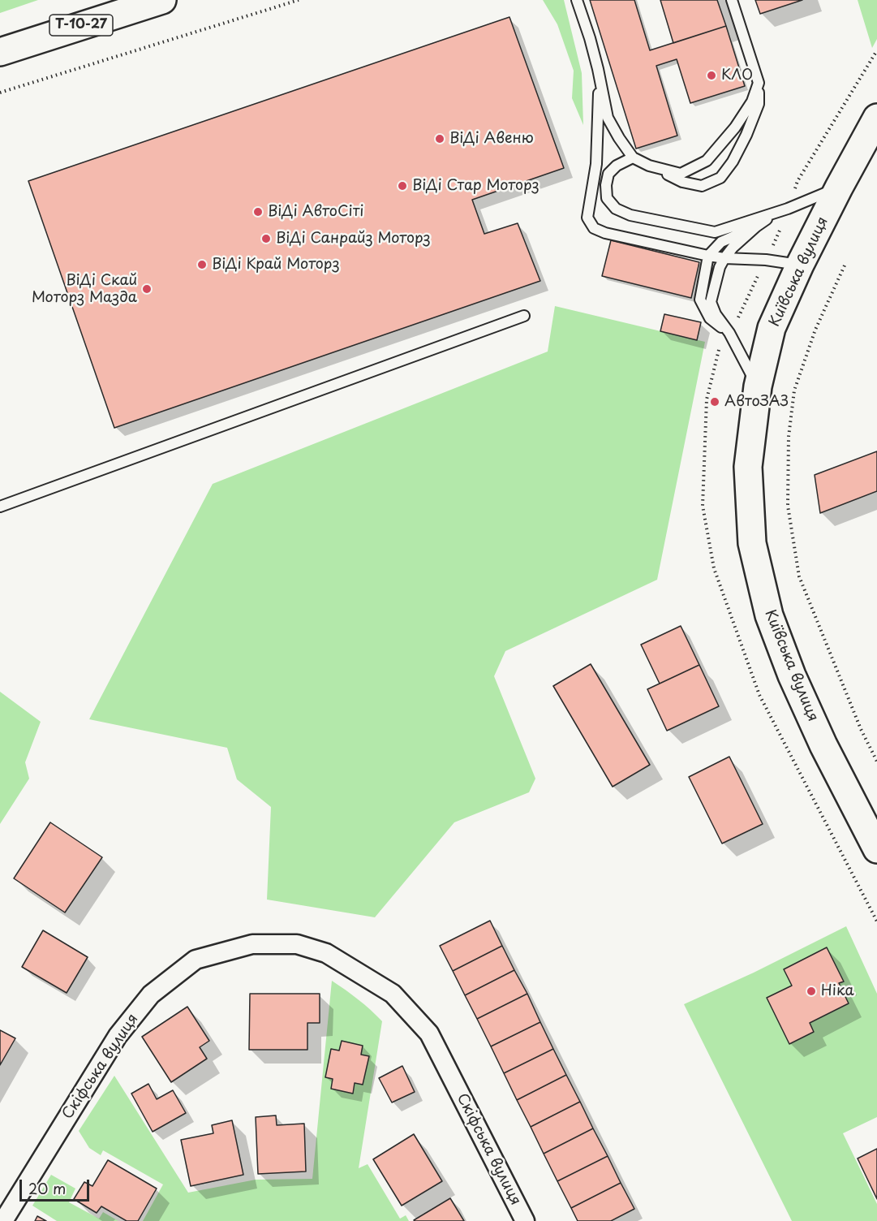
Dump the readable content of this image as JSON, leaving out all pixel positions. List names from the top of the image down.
{
  "streets": {
    "main road": ["Т-10-27", "Київська вулиця"],
    "street": ["Скіфська вулиця"]
  },
  "places": [
    "КЛО",
    "ВіДі Авеню",
    "ВіДі Стар Моторз",
    "ВіДі АвтоСіті",
    "ВіДі Санрайз Моторз",
    "ВіДі Край Моторз",
    "ВіДі Скай Моторз Мазда",
    "АвтоЗАЗ",
    "Ніка"
  ],
  "scale_bar": "20 m"
}
